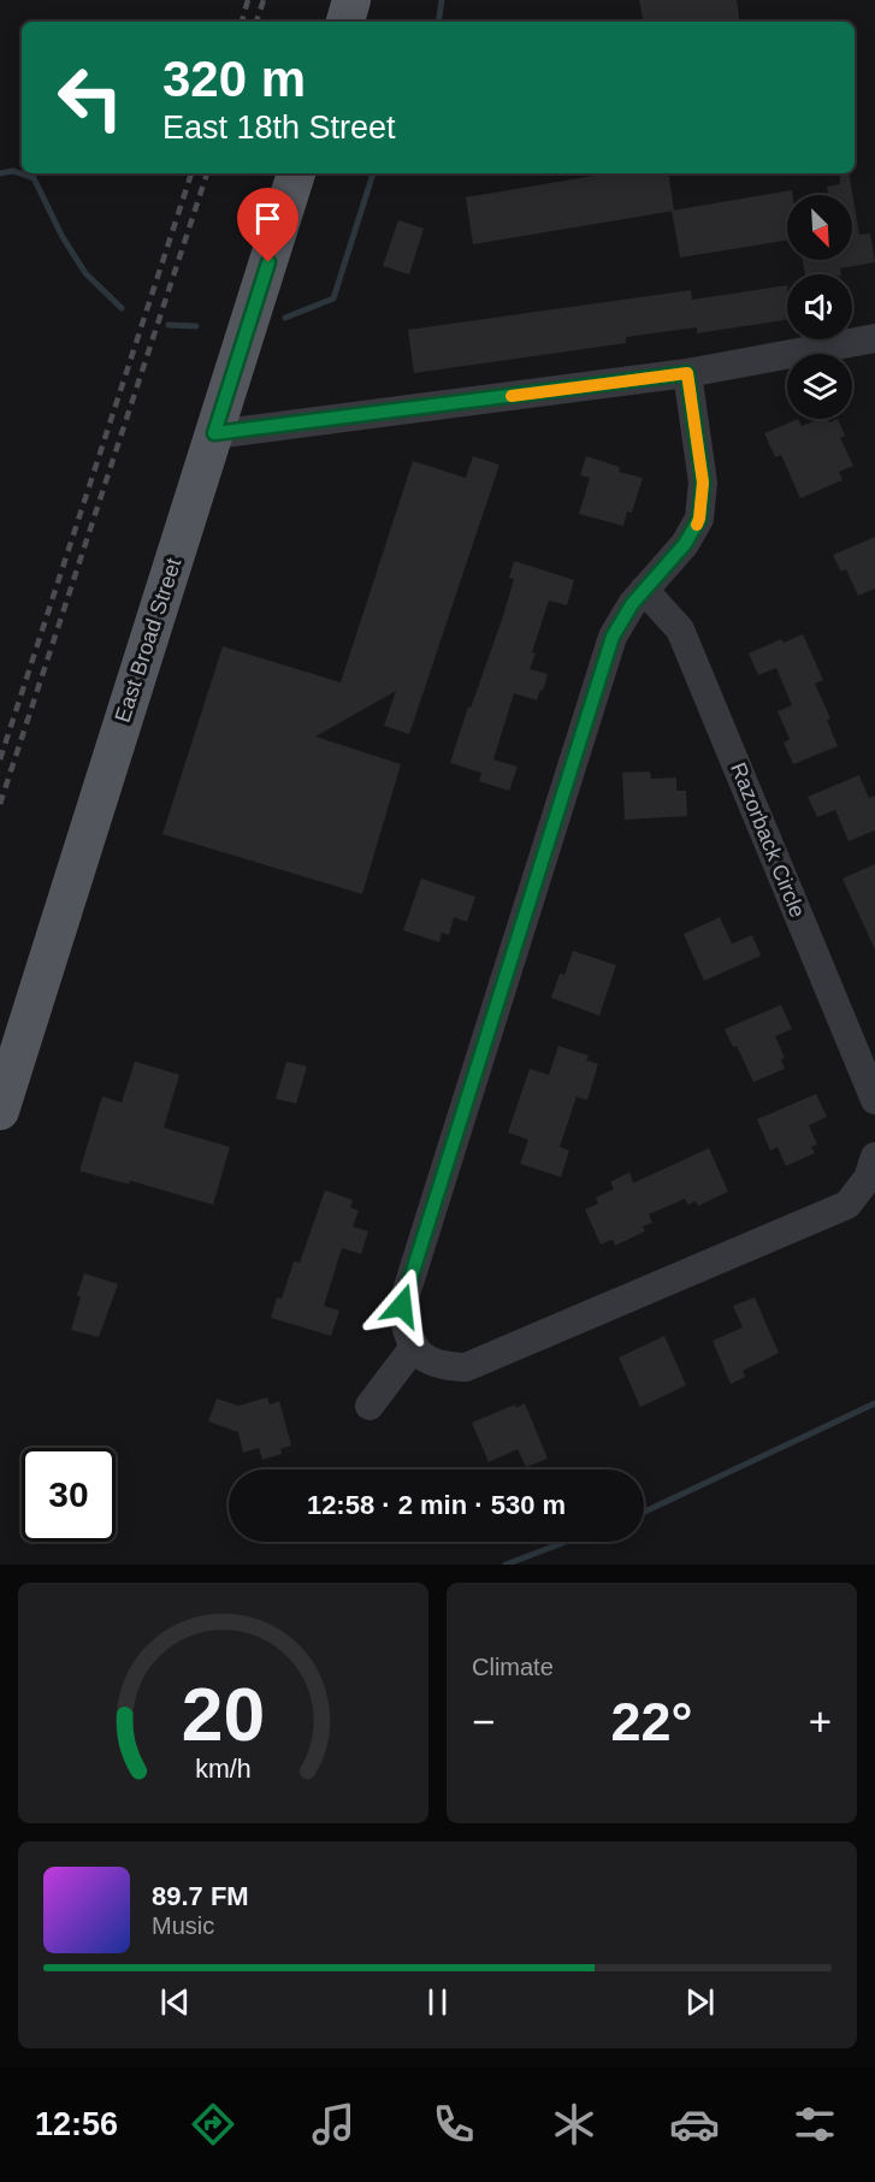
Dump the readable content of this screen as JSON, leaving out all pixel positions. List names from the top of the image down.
{
  "streets": {
    "main road": ["East Broad Street"],
    "street": ["Razorback Circle"]
  },
  "north": "bottom right",
  "page": {
    "turn": ["320 m", "East 18th Street"],
    "limit": "30",
    "trip": "12:58 · 2 min · 530 m",
    "tile": "Climate",
    "heat": ["−", "22°", "+"],
    "song": ["89.7 FM", "Music"],
    "tabs": "12:56",
    "gauge": ["20", "km/h"]
  }
}
